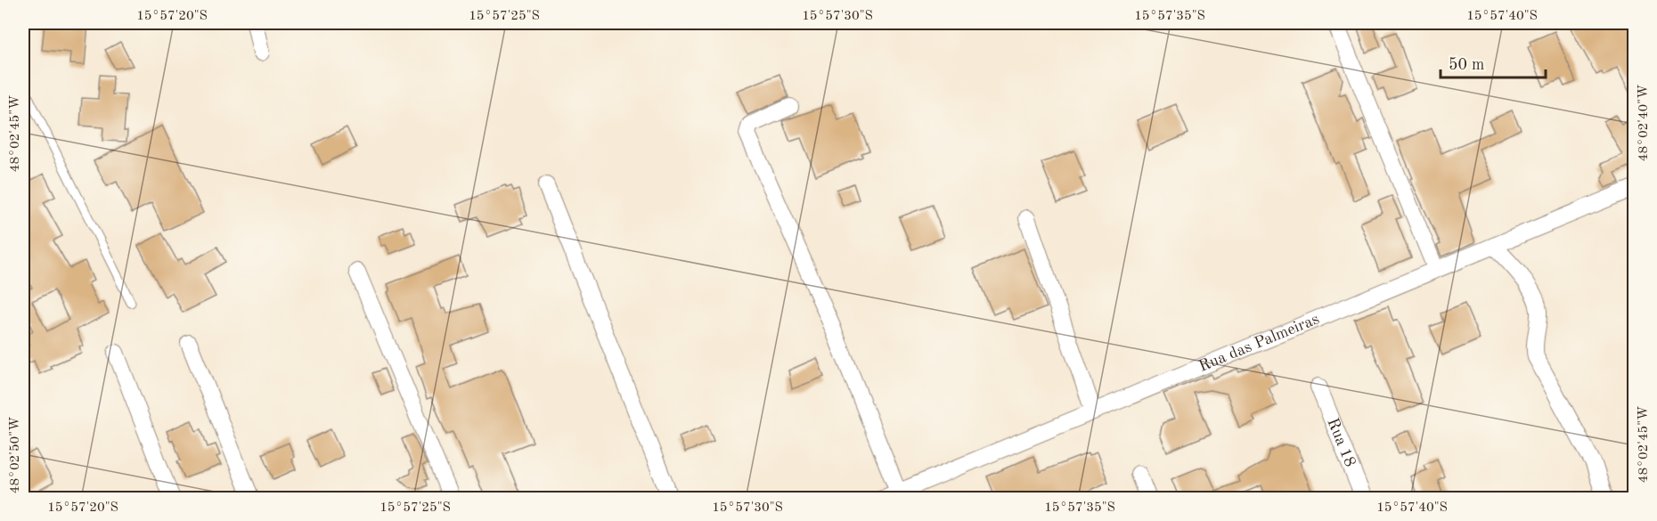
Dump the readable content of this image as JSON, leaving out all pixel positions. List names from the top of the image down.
{
  "streets": {
    "street": ["Rua das Palmeiras", "Rua 18"]
  },
  "scale_bar": "50 m",
  "coordinates": [
    "15°57'20\"S",
    "15°57'25\"S",
    "15°57'30\"S",
    "15°57'35\"S",
    "15°57'40\"S",
    "48°02'40\"W",
    "48°02'45\"W",
    "48°02'50\"W"
  ]
}
